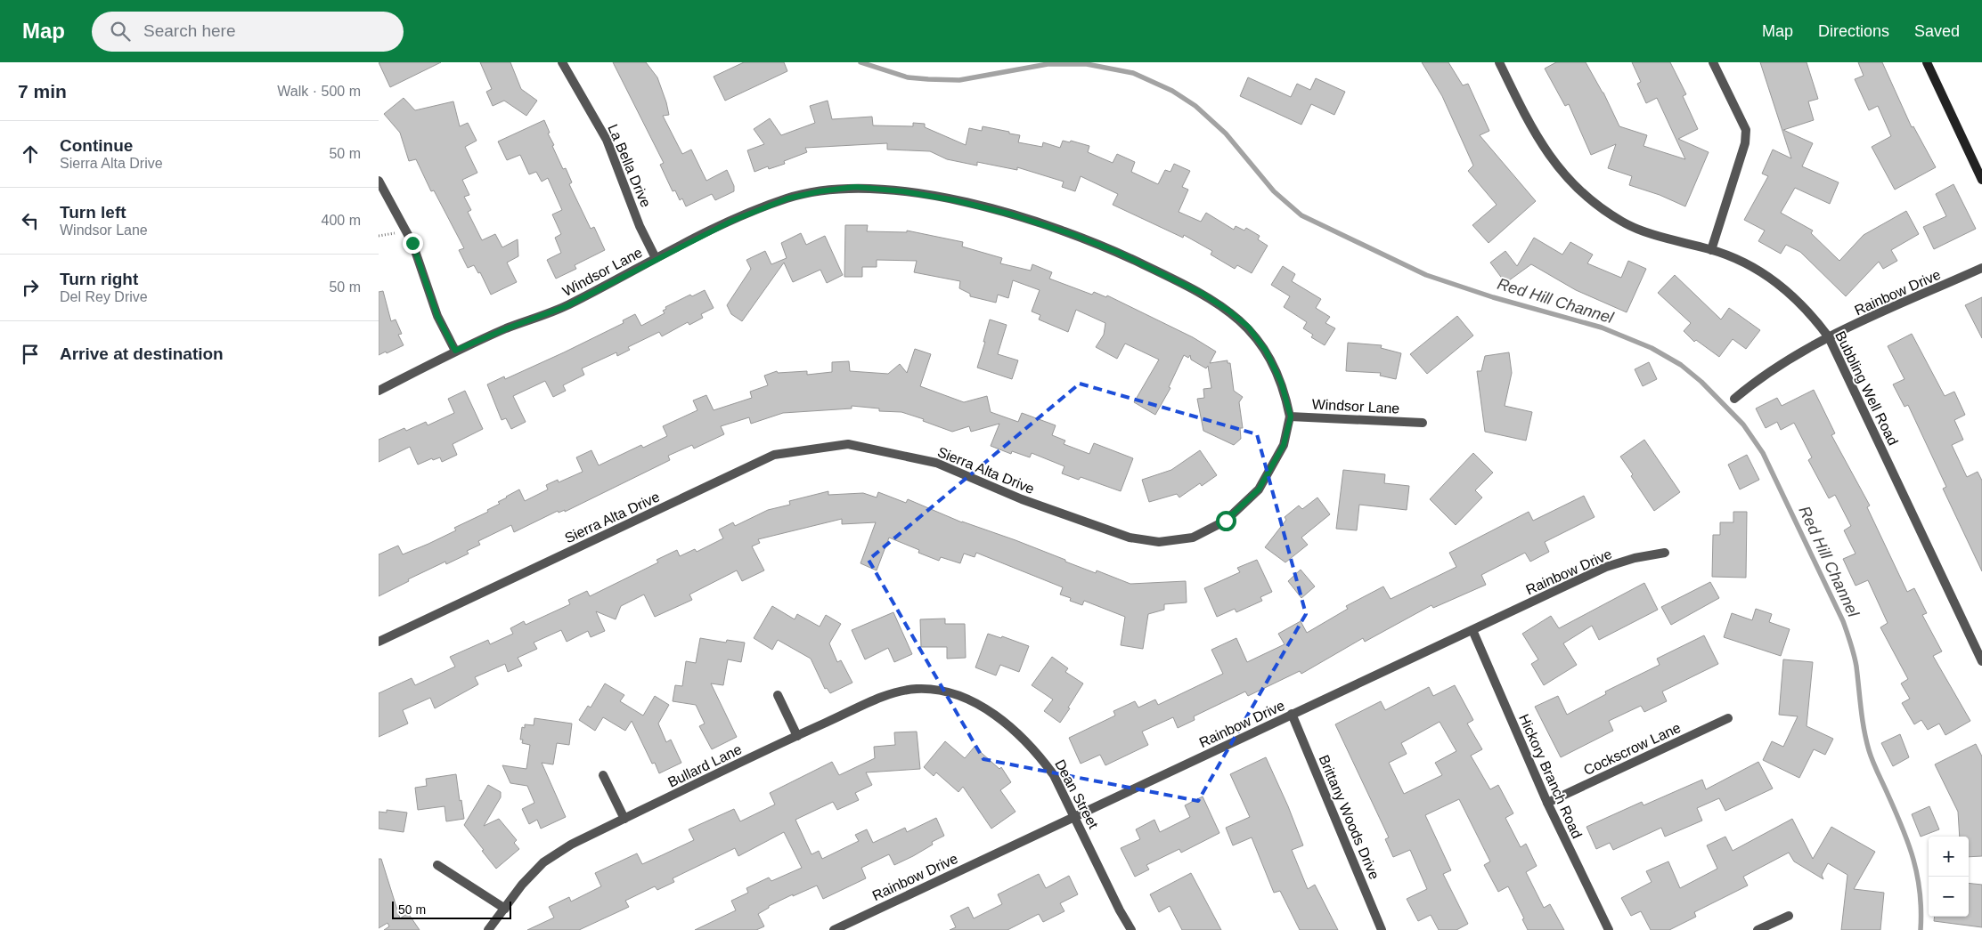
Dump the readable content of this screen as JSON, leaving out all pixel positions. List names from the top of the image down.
{
  "streets": {
    "street": [
      "La Bella Drive",
      "Windsor Lane",
      "Rainbow Drive",
      "Bubbling Well Road",
      "Sierra Alta Drive",
      "Cockscrow Lane",
      "Bullard Lane",
      "Hickory Branch Road",
      "Dean Street",
      "Brittany Woods Drive"
    ]
  },
  "crossings": [
    ["La Bella Drive", "Windsor Lane"],
    ["Windsor Lane", "Sierra Alta Drive"],
    ["Rainbow Drive", "Bubbling Well Road"],
    ["Rainbow Drive", "Hickory Branch Road"],
    ["Rainbow Drive", "Dean Street"],
    ["Rainbow Drive", "Brittany Woods Drive"],
    ["Cockscrow Lane", "Hickory Branch Road"],
    ["Bullard Lane", "Dean Street"]
  ],
  "water": ["Red Hill Channel"],
  "scale_bar": "50 m",
  "page": {
    "header": "Map",
    "search": "Search here",
    "nav": ["Map", "Directions", "Saved"],
    "heading": ["7 min", "Walk · 500 m"],
    "list": [
      ["Continue", "Sierra Alta Drive", "50 m"],
      ["Turn left", "Windsor Lane", "400 m"],
      ["Turn right", "Del Rey Drive", "50 m"],
      "Arrive at destination"
    ],
    "map_buttons": ["+", "−"],
    "scale": "50 m"
  }
}
